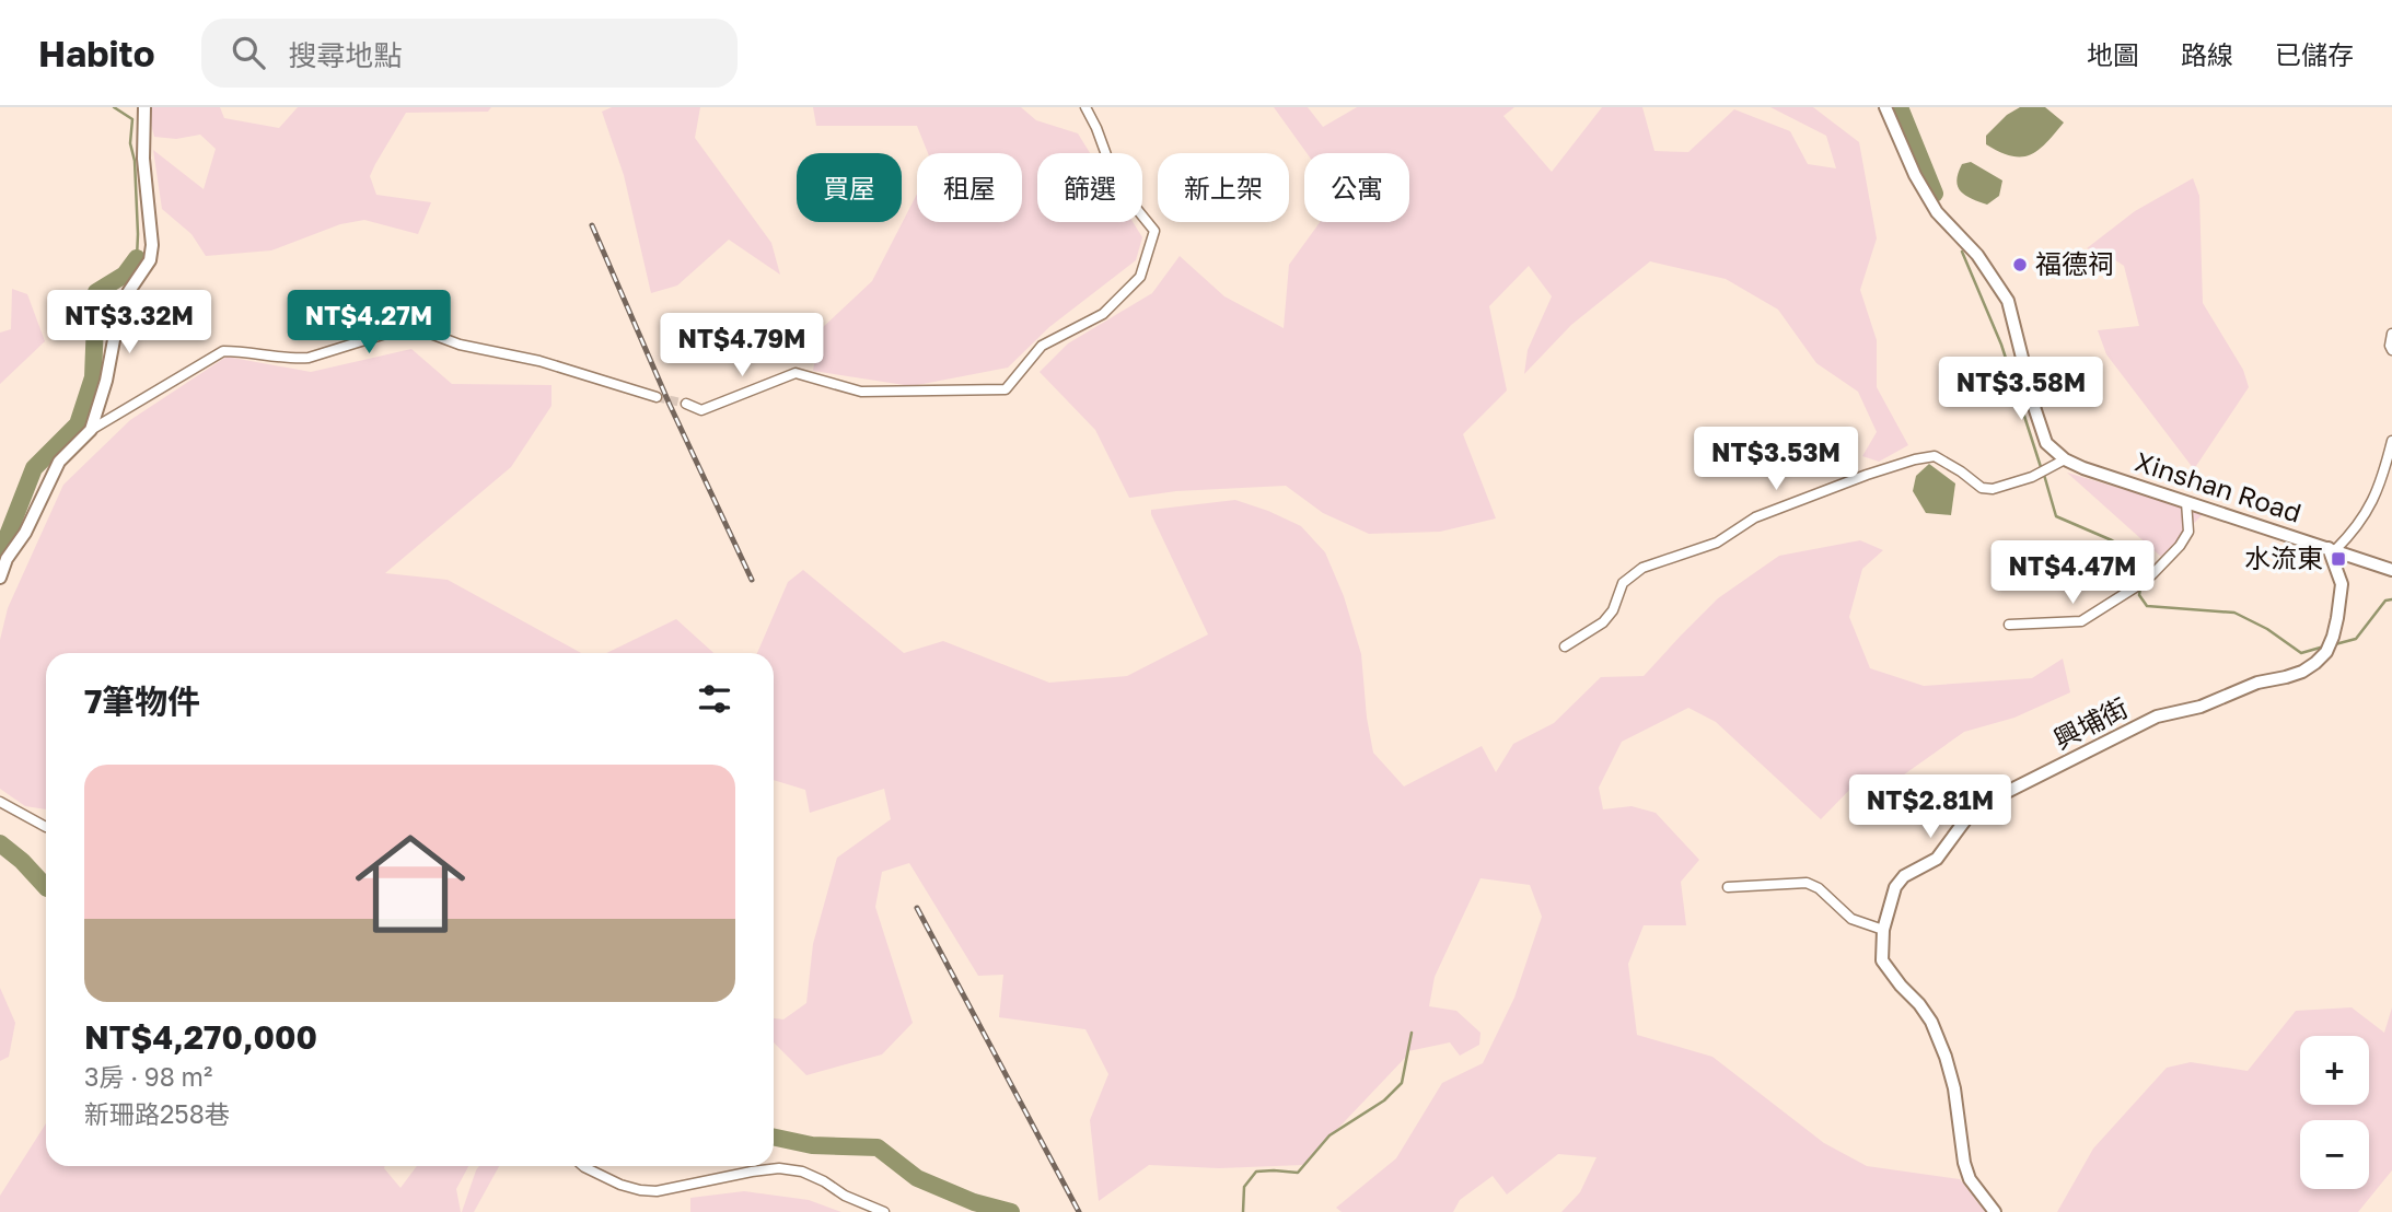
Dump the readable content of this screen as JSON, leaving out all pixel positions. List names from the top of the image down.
{
  "streets": {
    "street": ["Xinshan Road", "興埔街"]
  },
  "crossings": [
    ["Xinshan Road", "興埔街"]
  ],
  "places": {
    "other": ["福德祠"],
    "transit": ["水流東"]
  },
  "page": {
    "header": "Habito",
    "search": "搜尋地點",
    "nav": ["地圖", "路線", "已儲存"],
    "chip": [
      "買屋",
      "租屋",
      "篩選",
      "新上架",
      "公寓"
    ],
    "price": [
      "NT$3.32M",
      "NT$4.27M",
      "NT$4.79M",
      "NT$3.58M",
      "NT$3.53M",
      "NT$4.47M",
      "NT$2.81M"
    ],
    "heading": "7筆物件",
    "list": [
      {
        "name": "NT$4,270,000",
        "note": "3房 · 98 m² · 新珊路258巷"
      }
    ],
    "map_buttons": ["+", "−"]
  }
}
